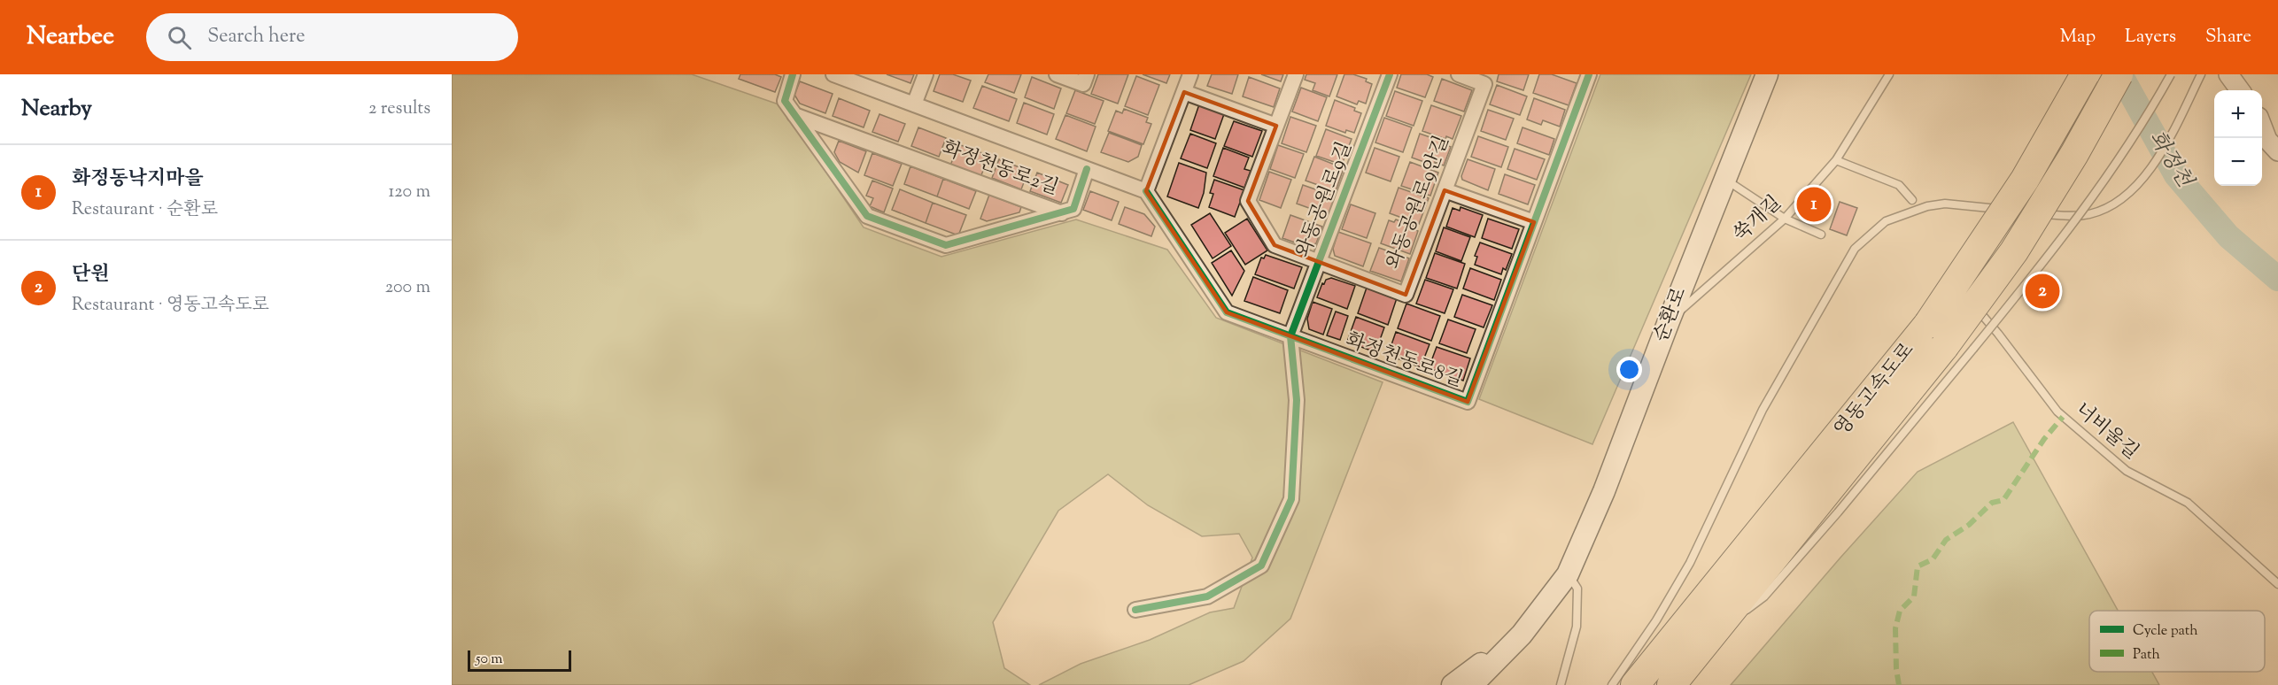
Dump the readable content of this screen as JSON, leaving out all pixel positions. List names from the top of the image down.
{
  "streets": {
    "highway": ["영동고속도로"],
    "main road": ["순환로"],
    "street": [
      "화정천동로2길",
      "와동공원로9길",
      "와동공원로9안길",
      "화정천동로8길"
    ],
    "lane": ["쑥개길", "너비울길"]
  },
  "crossings": [
    ["화정천동로2길", "화정천동로8길"],
    ["와동공원로9길", "와동공원로9안길"],
    ["와동공원로9길", "화정천동로8길"],
    ["쑥개길", "순환로"]
  ],
  "water": ["화정천"],
  "legend": ["Cycle path", "Path"],
  "scale_bar": "50 m",
  "page": {
    "header": "Nearbee",
    "search": "Search here",
    "nav": ["Map", "Layers", "Share"],
    "heading": ["Nearby", "2 results"],
    "map_buttons": ["+", "−"],
    "list": [
      {
        "mark": "1",
        "name": "화정동낙지마을",
        "note": "Restaurant · 순환로",
        "value": "120 m"
      },
      {
        "mark": "2",
        "name": "단원",
        "note": "Restaurant · 영동고속도로",
        "value": "200 m"
      }
    ],
    "pins": ["1", "2"],
    "scale": "50 m"
  }
}
